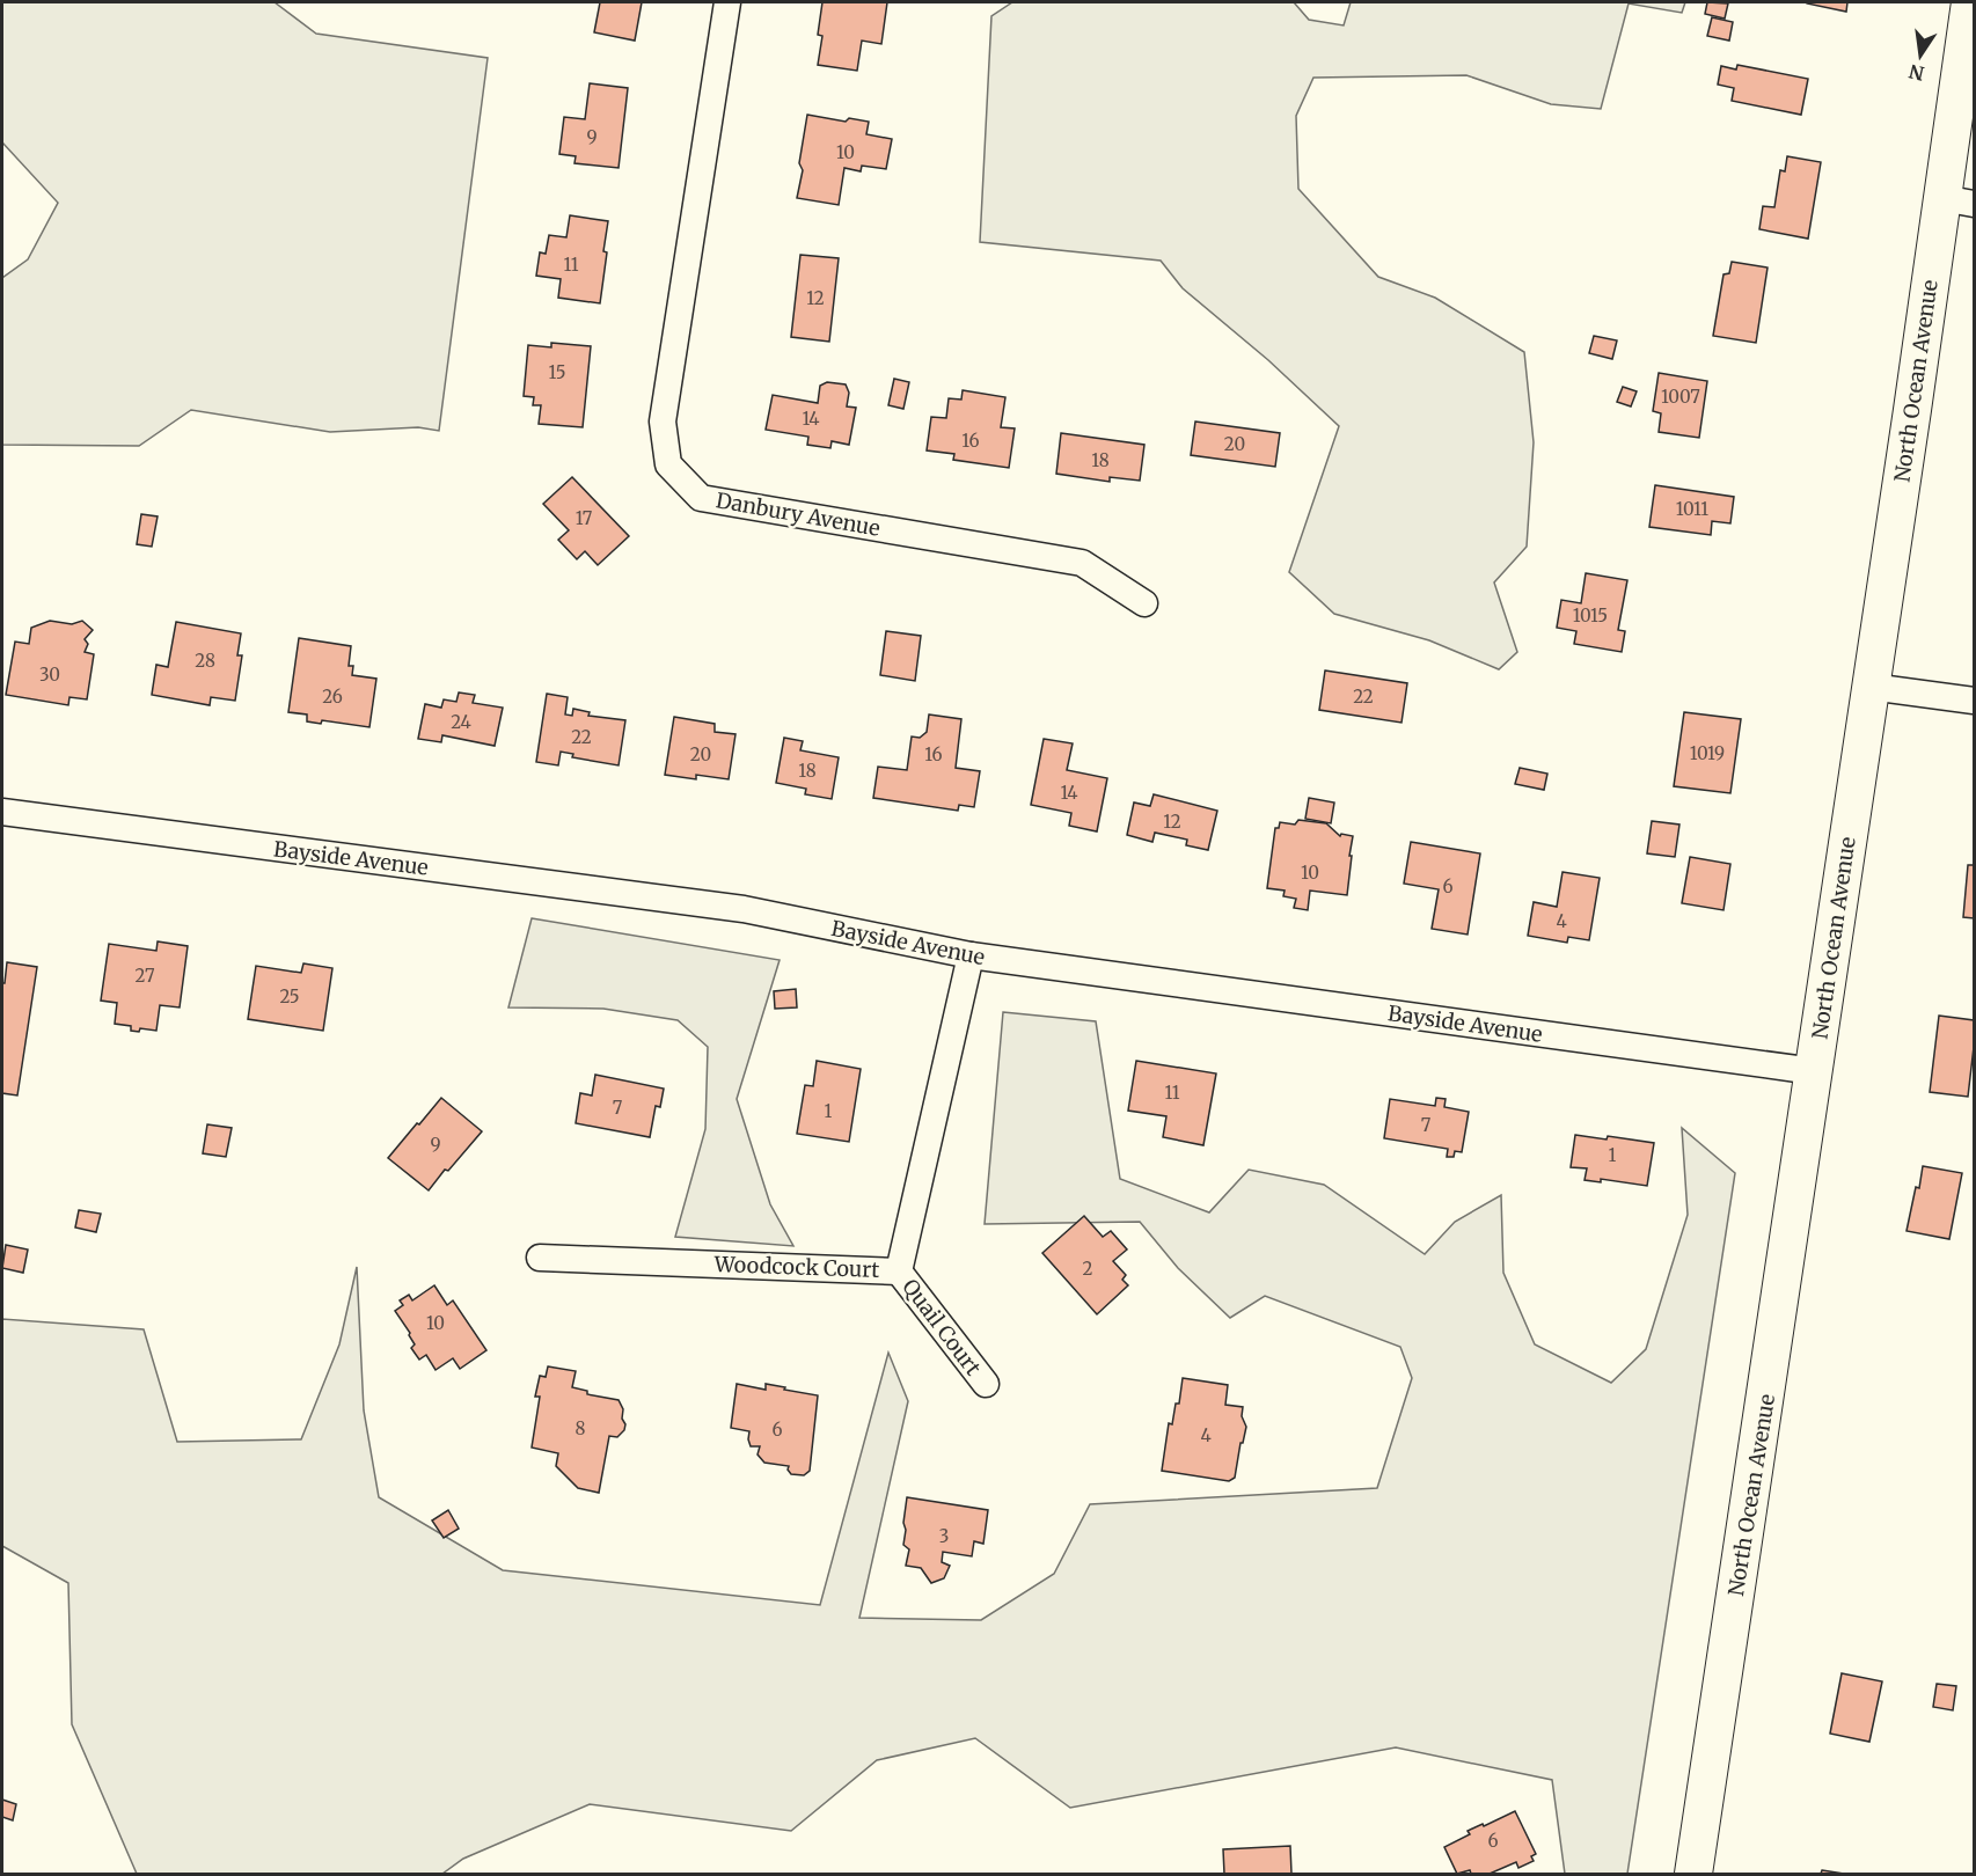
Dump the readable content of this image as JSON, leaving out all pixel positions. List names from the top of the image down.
{
  "streets": {
    "main road": ["North Ocean Avenue"],
    "street": [
      "Danbury Avenue",
      "Bayside Avenue",
      "Woodcock Court",
      "Quail Court"
    ]
  },
  "crossings": [
    ["North Ocean Avenue", "Bayside Avenue"],
    ["Bayside Avenue", "Woodcock Court"],
    ["Woodcock Court", "Quail Court"]
  ],
  "house_numbers": [
    "9",
    "10",
    "11",
    "12",
    "15",
    "1007",
    "14",
    "16",
    "20",
    "18",
    "1011",
    "17",
    "1015",
    "28",
    "30",
    "26",
    "22",
    "24",
    "22",
    "1019",
    "20",
    "16",
    "18",
    "14",
    "12",
    "10",
    "6",
    "4",
    "27",
    "25",
    "11",
    "7",
    "1",
    "7",
    "9",
    "1",
    "2",
    "10",
    "8",
    "6",
    "4",
    "3",
    "6"
  ],
  "north": "bottom"
}
